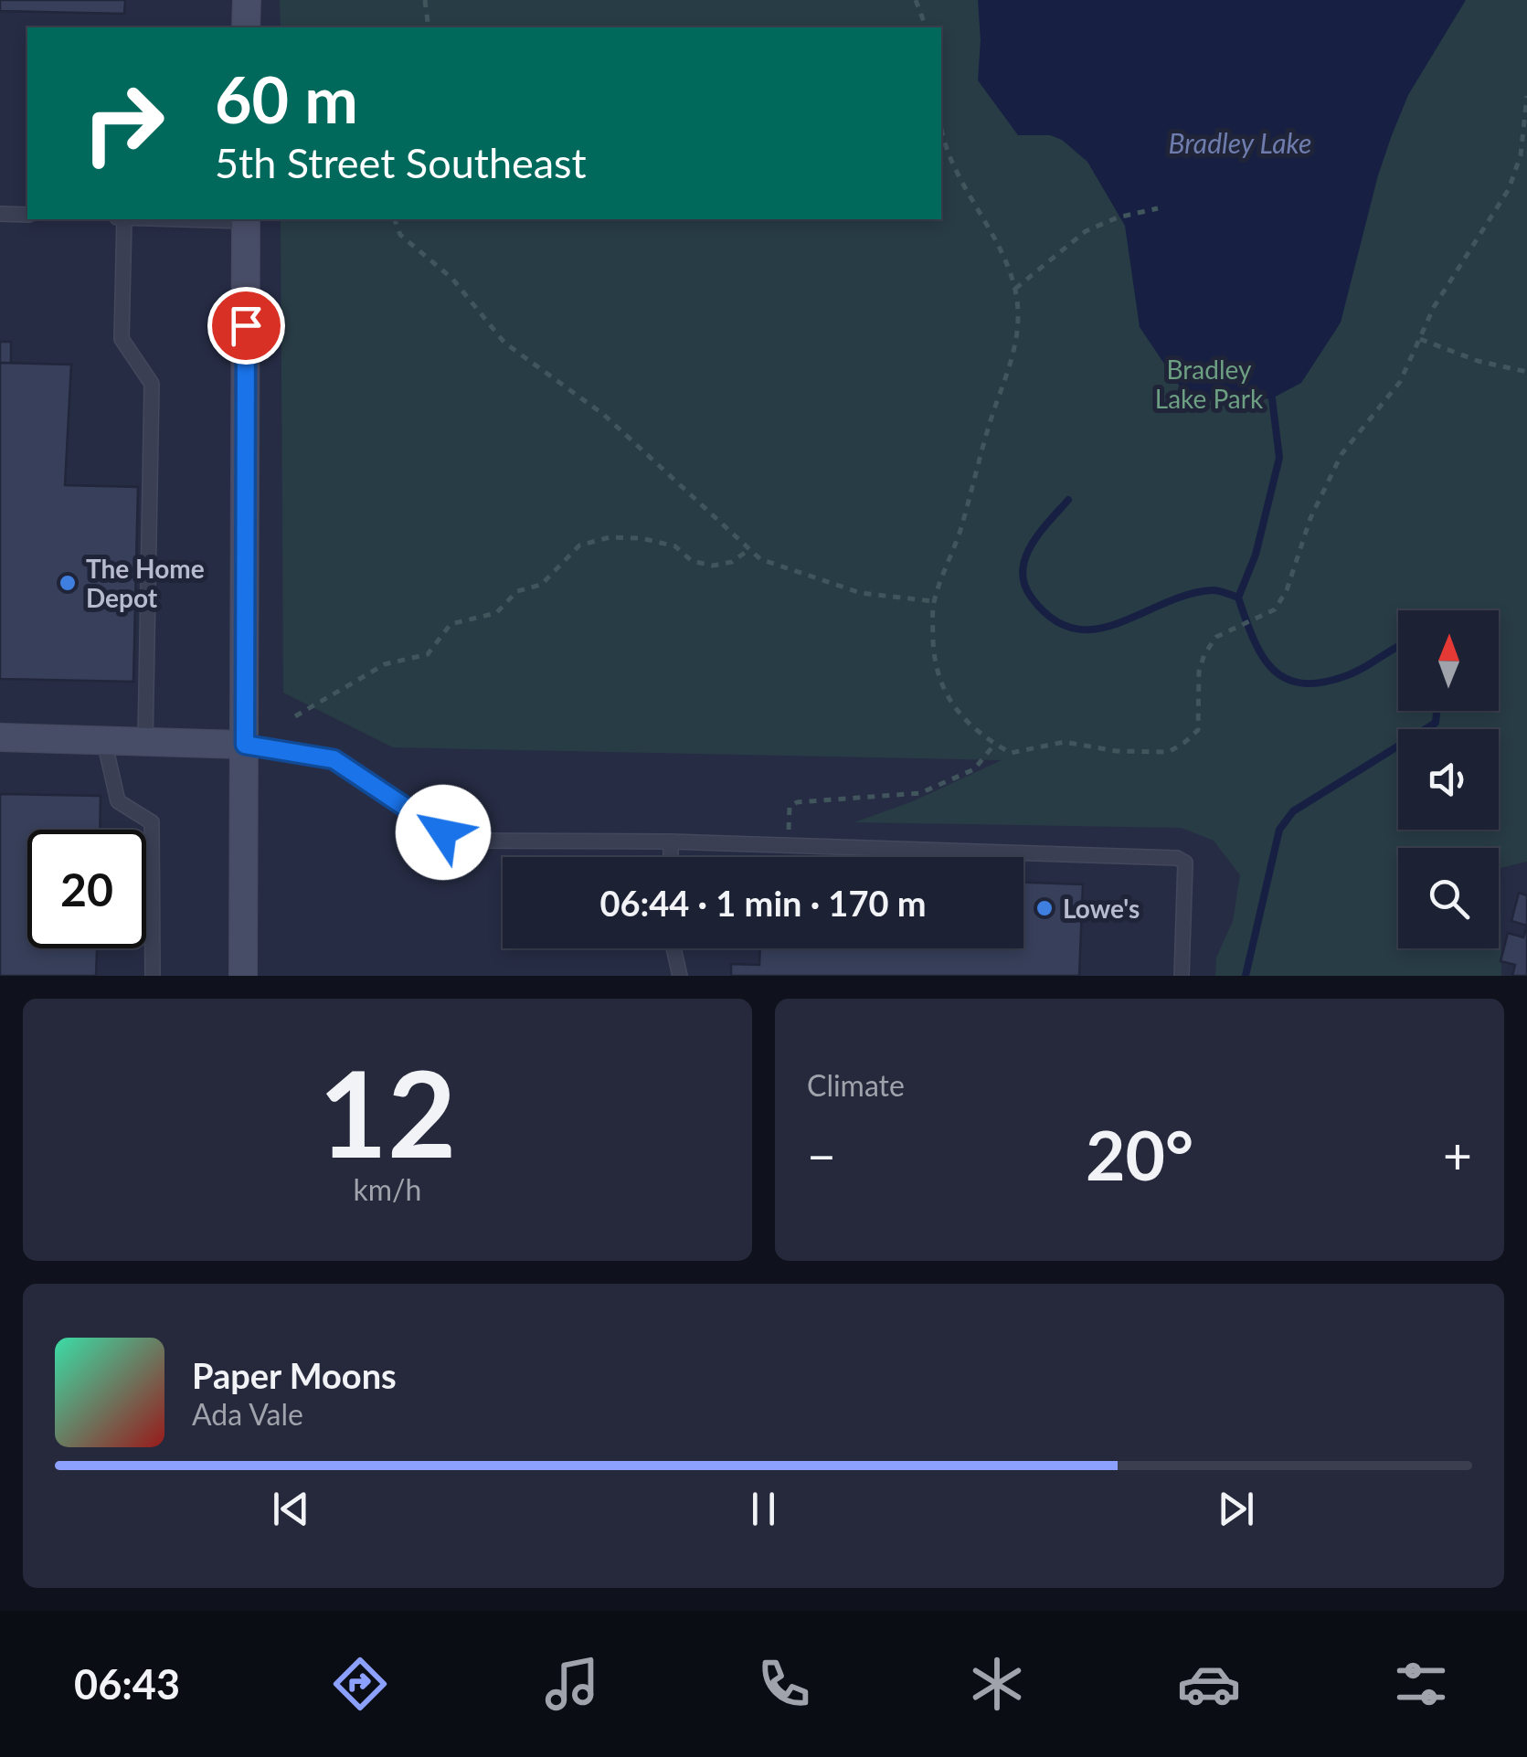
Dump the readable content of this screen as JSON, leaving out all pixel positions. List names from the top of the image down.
{
  "water": ["Bradley Lake"],
  "parks": ["Bradley Lake Park"],
  "places": ["The Home Depot", "Lowe's"],
  "north": "top",
  "page": {
    "turn": ["60 m", "5th Street Southeast"],
    "limit": "20",
    "trip": "06:44 · 1 min · 170 m",
    "tile": [
      ["12", "km/h"],
      "Climate"
    ],
    "heat": ["−", "20°", "+"],
    "song": ["Paper Moons", "Ada Vale"],
    "tabs": "06:43"
  }
}
